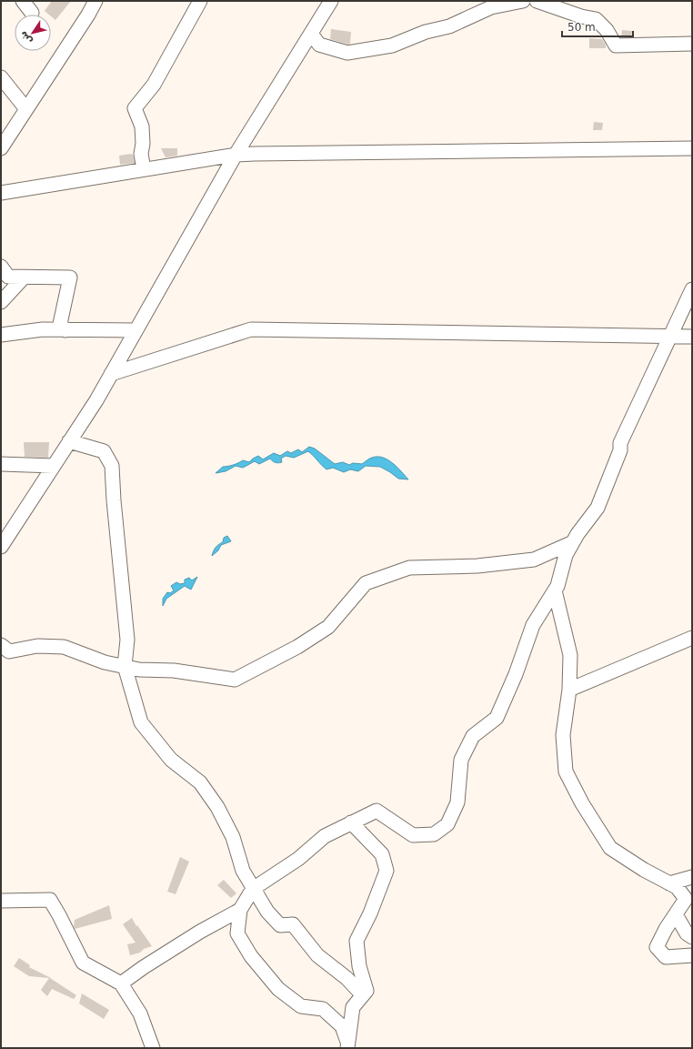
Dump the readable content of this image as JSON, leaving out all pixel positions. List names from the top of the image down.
{
  "scale_bar": "50 m",
  "north": "bottom left"
}
